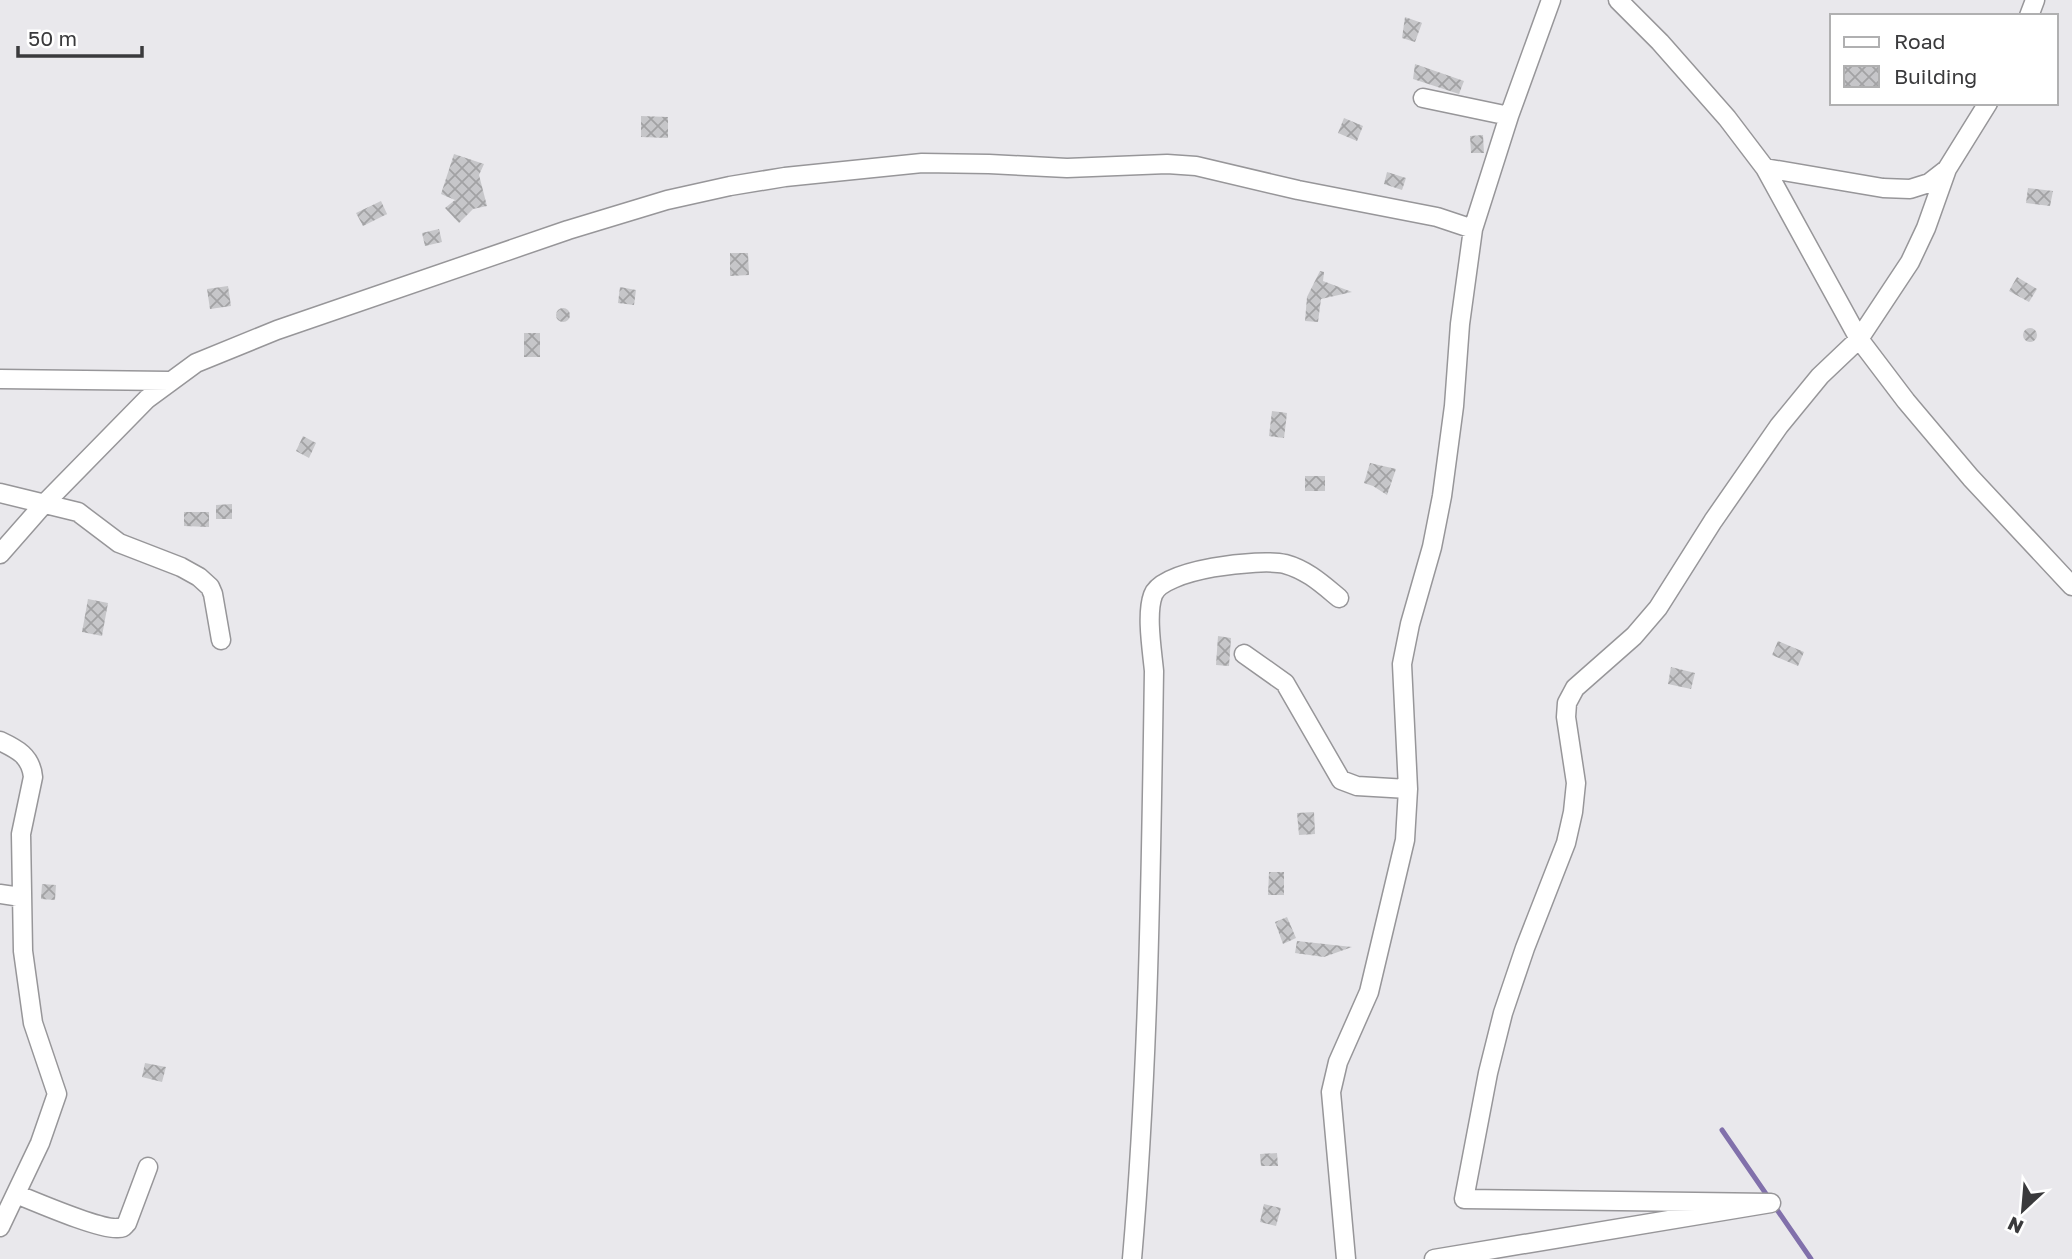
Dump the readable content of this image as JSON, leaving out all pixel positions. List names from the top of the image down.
{
  "legend": ["Road", "Building"],
  "scale_bar": "50 m",
  "north": "bottom left"
}
